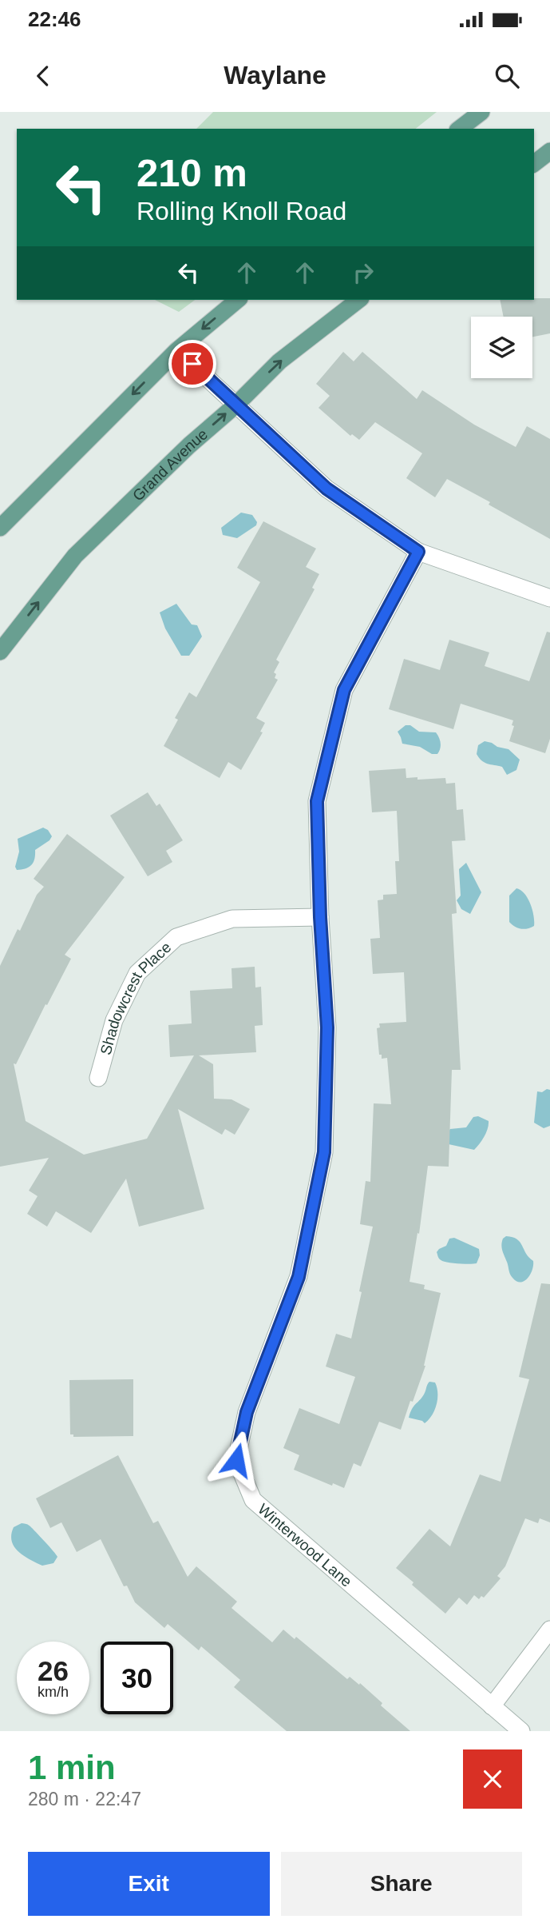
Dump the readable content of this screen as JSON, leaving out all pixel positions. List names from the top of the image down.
{
  "streets": {
    "main road": ["Grand Avenue"],
    "street": ["Shadowcrest Place", "Winterwood Lane"]
  },
  "crossings": [
    ["Shadowcrest Place", "Winterwood Lane"]
  ],
  "page": {
    "status": "22:46",
    "header": "Waylane",
    "turn": ["210 m", "Rolling Knoll Road"],
    "speed": "26 km/h",
    "limit": "30",
    "heading": ["1 min", "280 m · 22:47"],
    "buttons": ["Exit", "Share"]
  }
}
